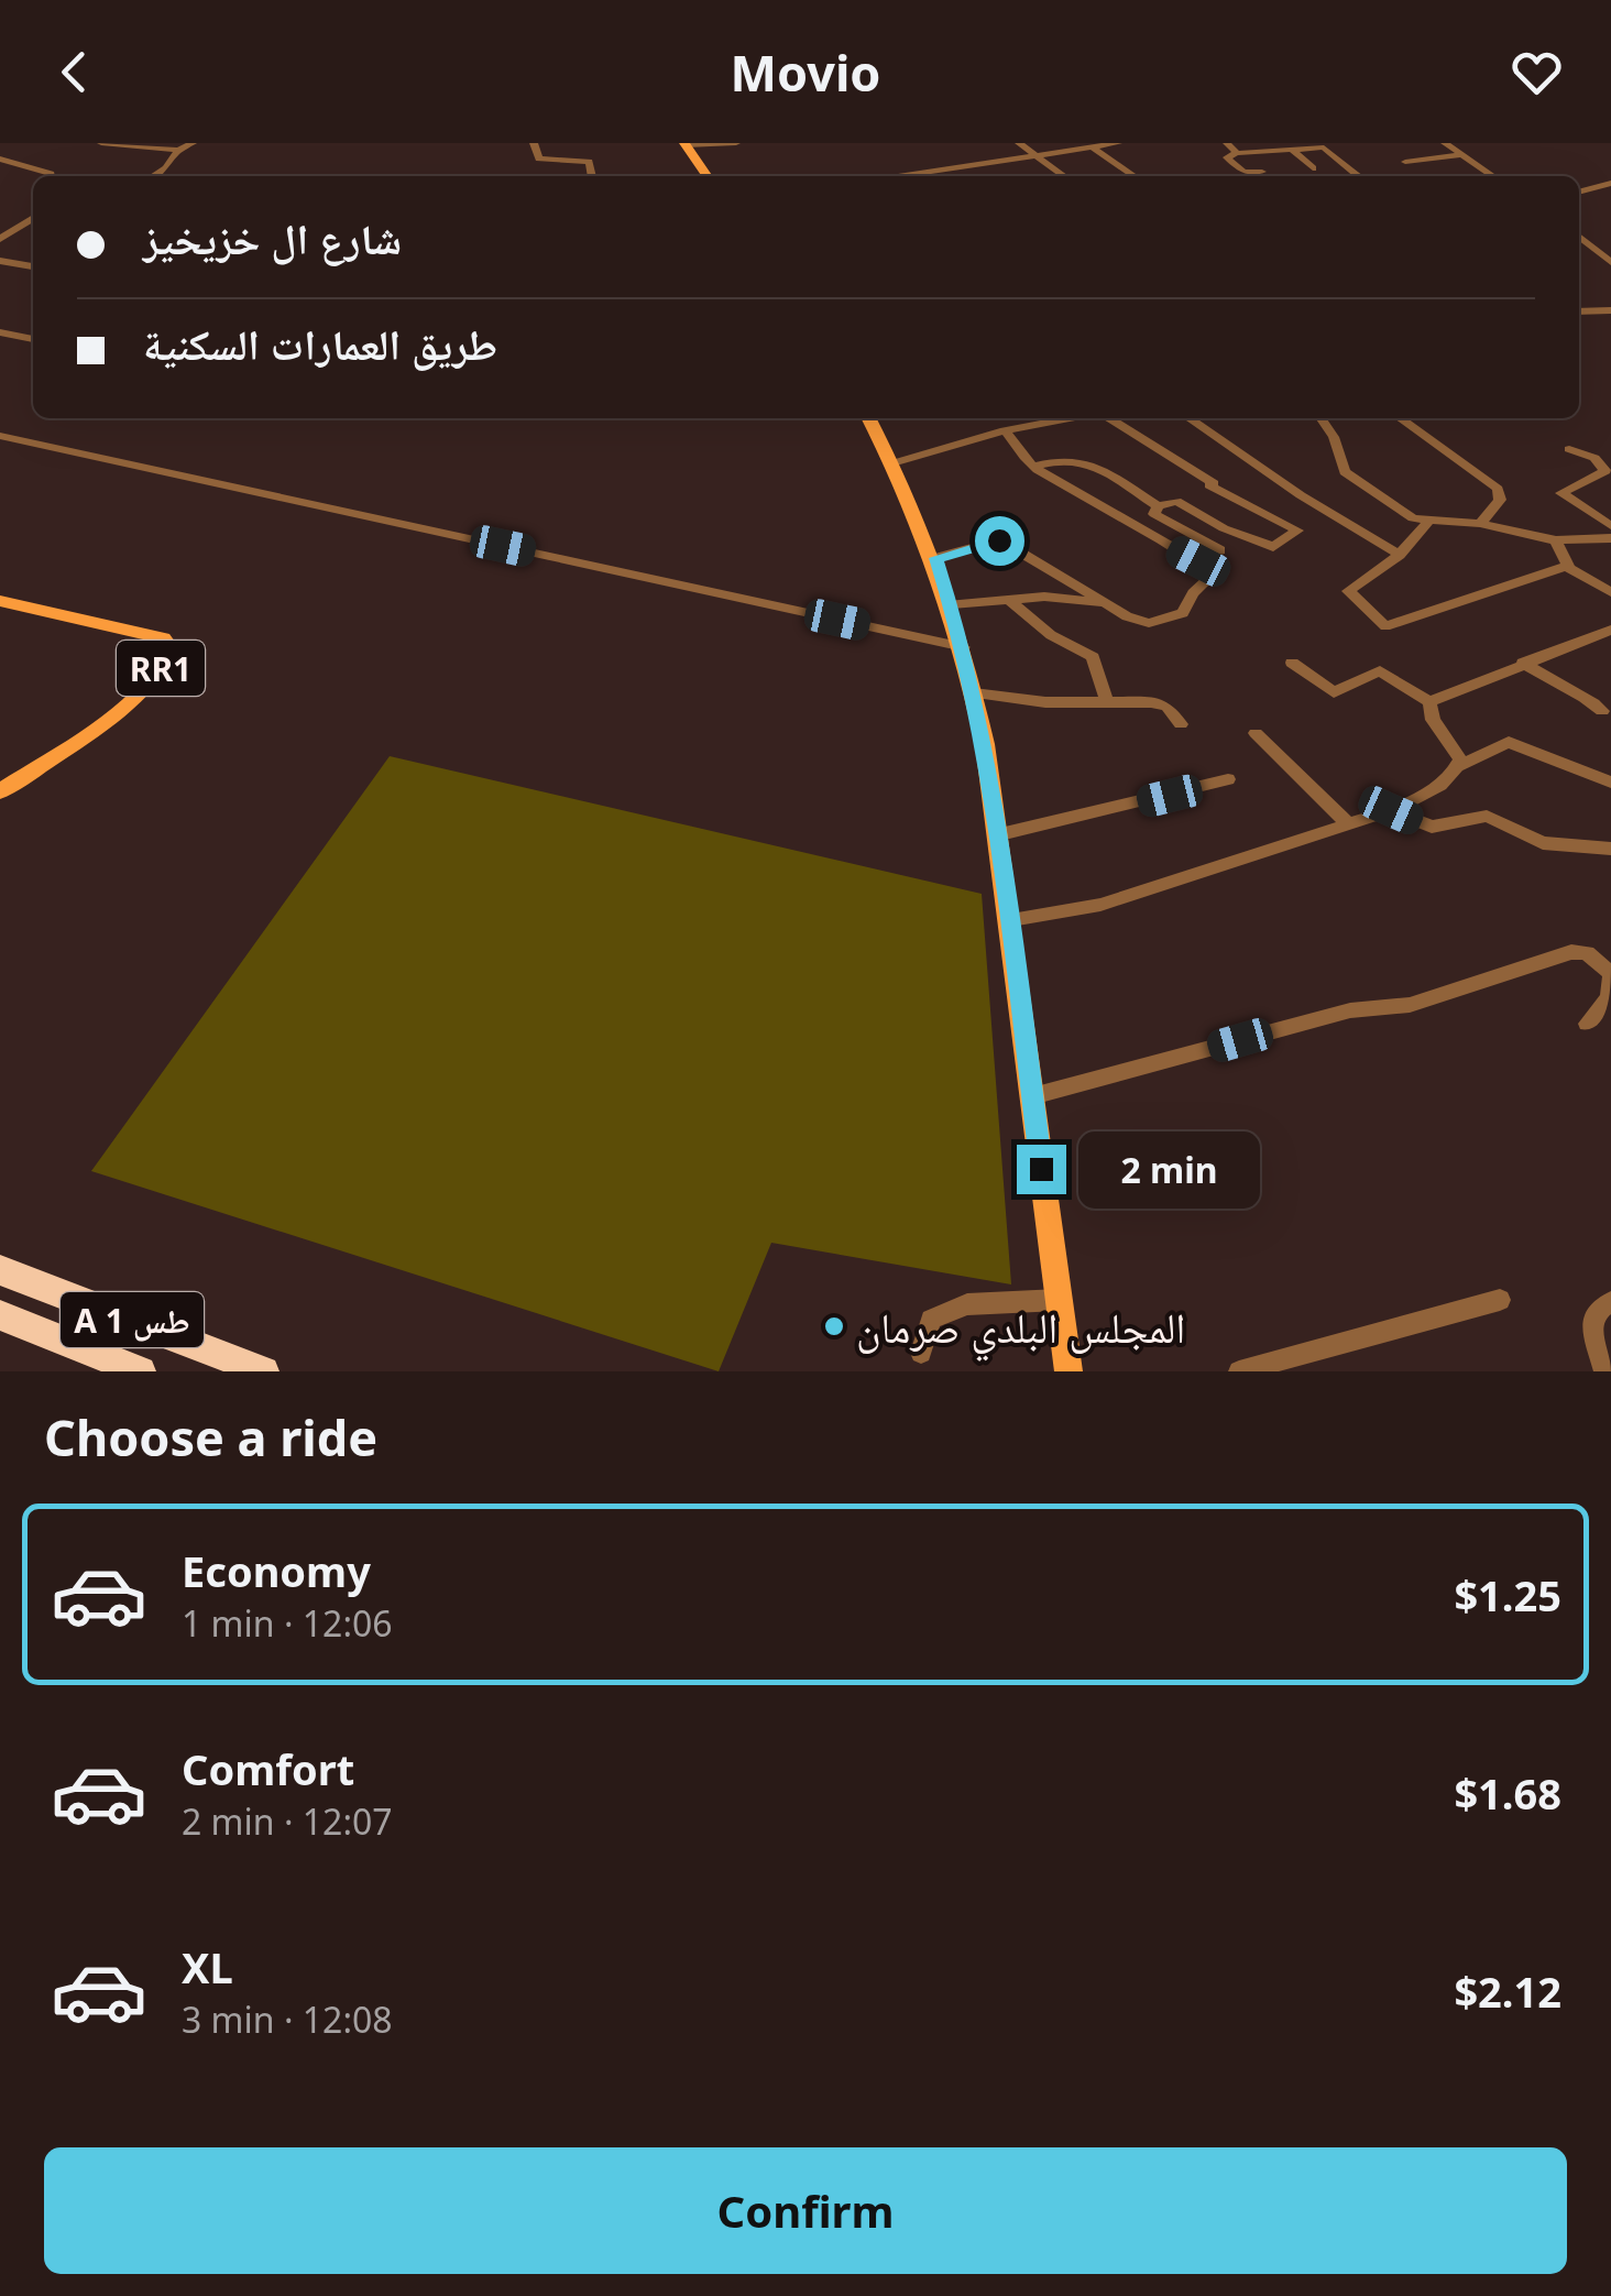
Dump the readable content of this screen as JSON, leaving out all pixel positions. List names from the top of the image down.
{
  "streets": {
    "highway": ["A 1 طس"],
    "main road": ["RR1"]
  },
  "places": ["المجلس البلدي صرمان"],
  "page": {
    "header": "Movio",
    "banner": ["شارع ال خزيخيز", "طريق العمارات السكنية"],
    "bubble": "2 min",
    "heading": "Choose a ride",
    "list": [
      {
        "name": "Economy",
        "note": "1 min · 12:06",
        "value": "$1.25"
      },
      {
        "name": "Comfort",
        "note": "2 min · 12:07",
        "value": "$1.68"
      },
      {
        "name": "XL",
        "note": "3 min · 12:08",
        "value": "$2.12"
      }
    ],
    "buttons": "Confirm"
  }
}
